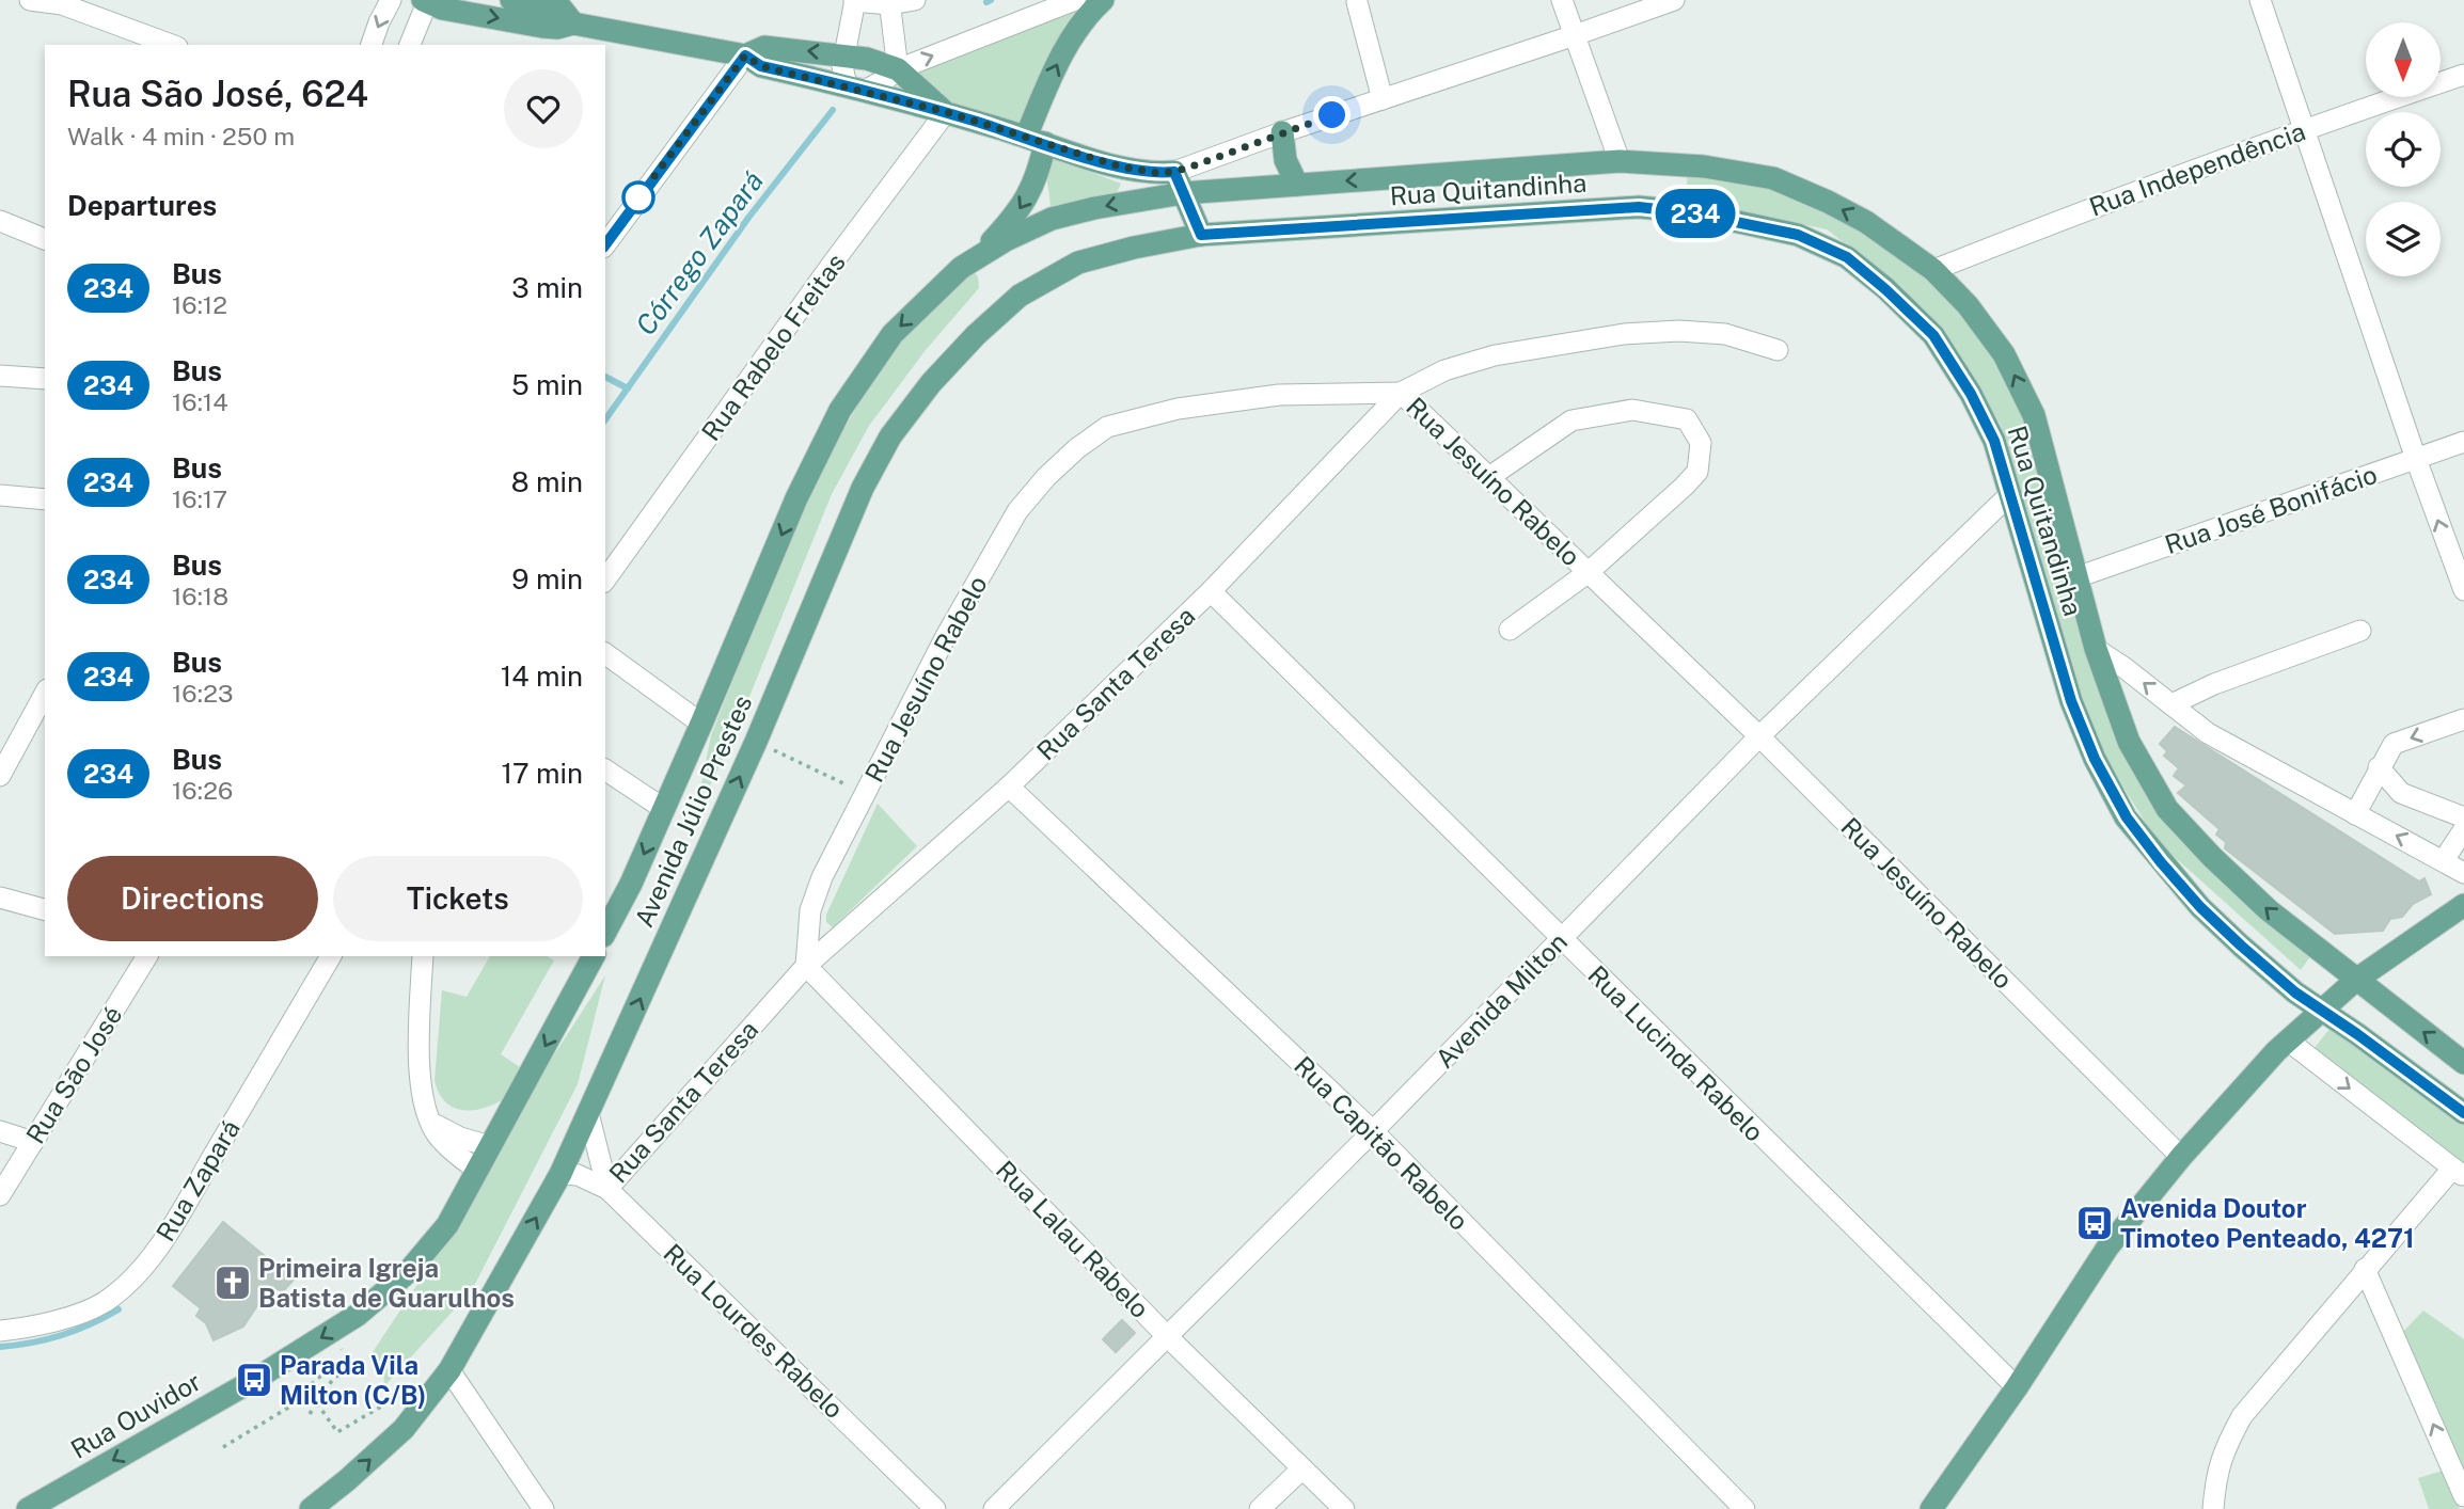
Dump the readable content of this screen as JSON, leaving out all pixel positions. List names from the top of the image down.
{
  "streets": {
    "main road": ["Rua Quitandinha", "Avenida Júlio Prestes", "Rua Ouvidor"],
    "street": [
      "Rua Independência",
      "Rua Rabelo Freitas",
      "Rua Jesuíno Rabelo",
      "Rua José Bonifácio",
      "Rua Santa Teresa",
      "Avenida Milton",
      "Rua Lucinda Rabelo",
      "Rua São José",
      "Rua Capitão Rabelo",
      "Rua Zapará",
      "Rua Lalau Rabelo",
      "Rua Lourdes Rabelo"
    ]
  },
  "crossings": [
    ["Rua Independência", "Avenida Júlio Prestes"],
    ["Rua Quitandinha", "Avenida Júlio Prestes"],
    ["Rua Quitandinha", "Avenida Milton"],
    ["Rua Jesuíno Rabelo", "Rua Santa Teresa"],
    ["Rua Jesuíno Rabelo", "Avenida Milton"],
    ["Rua Jesuíno Rabelo", "Rua Lalau Rabelo"],
    ["Rua José Bonifácio", "Avenida Júlio Prestes"],
    ["Rua Santa Teresa", "Avenida Júlio Prestes"],
    ["Rua Santa Teresa", "Rua Lucinda Rabelo"],
    ["Rua Santa Teresa", "Rua Capitão Rabelo"],
    ["Rua Santa Teresa", "Rua Lalau Rabelo"],
    ["Rua Santa Teresa", "Rua Lourdes Rabelo"],
    ["Avenida Júlio Prestes", "Rua Lourdes Rabelo"],
    ["Avenida Milton", "Rua Lucinda Rabelo"],
    ["Avenida Milton", "Rua Capitão Rabelo"],
    ["Avenida Milton", "Rua Lalau Rabelo"]
  ],
  "one_way": ["Rua Ouvidor"],
  "water": ["Córrego Zapará"],
  "places": {
    "bus stop": ["Avenida Doutor Timoteo Penteado, 4271", "Parada Vila Milton (C/B)"],
    "church": ["Primeira Igreja Batista de Guarulhos"]
  },
  "lines": ["bus line 234"],
  "north": "bottom",
  "page": {
    "on_map": "234",
    "heading": [
      ["Rua São José, 624", "Walk · 4 min · 250 m"],
      "Departures"
    ],
    "list": [
      {
        "mark": "234",
        "name": "Bus",
        "note": "16:12",
        "value": "3 min"
      },
      {
        "mark": "234",
        "name": "Bus",
        "note": "16:14",
        "value": "5 min"
      },
      {
        "mark": "234",
        "name": "Bus",
        "note": "16:17",
        "value": "8 min"
      },
      {
        "mark": "234",
        "name": "Bus",
        "note": "16:18",
        "value": "9 min"
      },
      {
        "mark": "234",
        "name": "Bus",
        "note": "16:23",
        "value": "14 min"
      },
      {
        "mark": "234",
        "name": "Bus",
        "note": "16:26",
        "value": "17 min"
      }
    ],
    "buttons": ["Directions", "Tickets"]
  }
}
